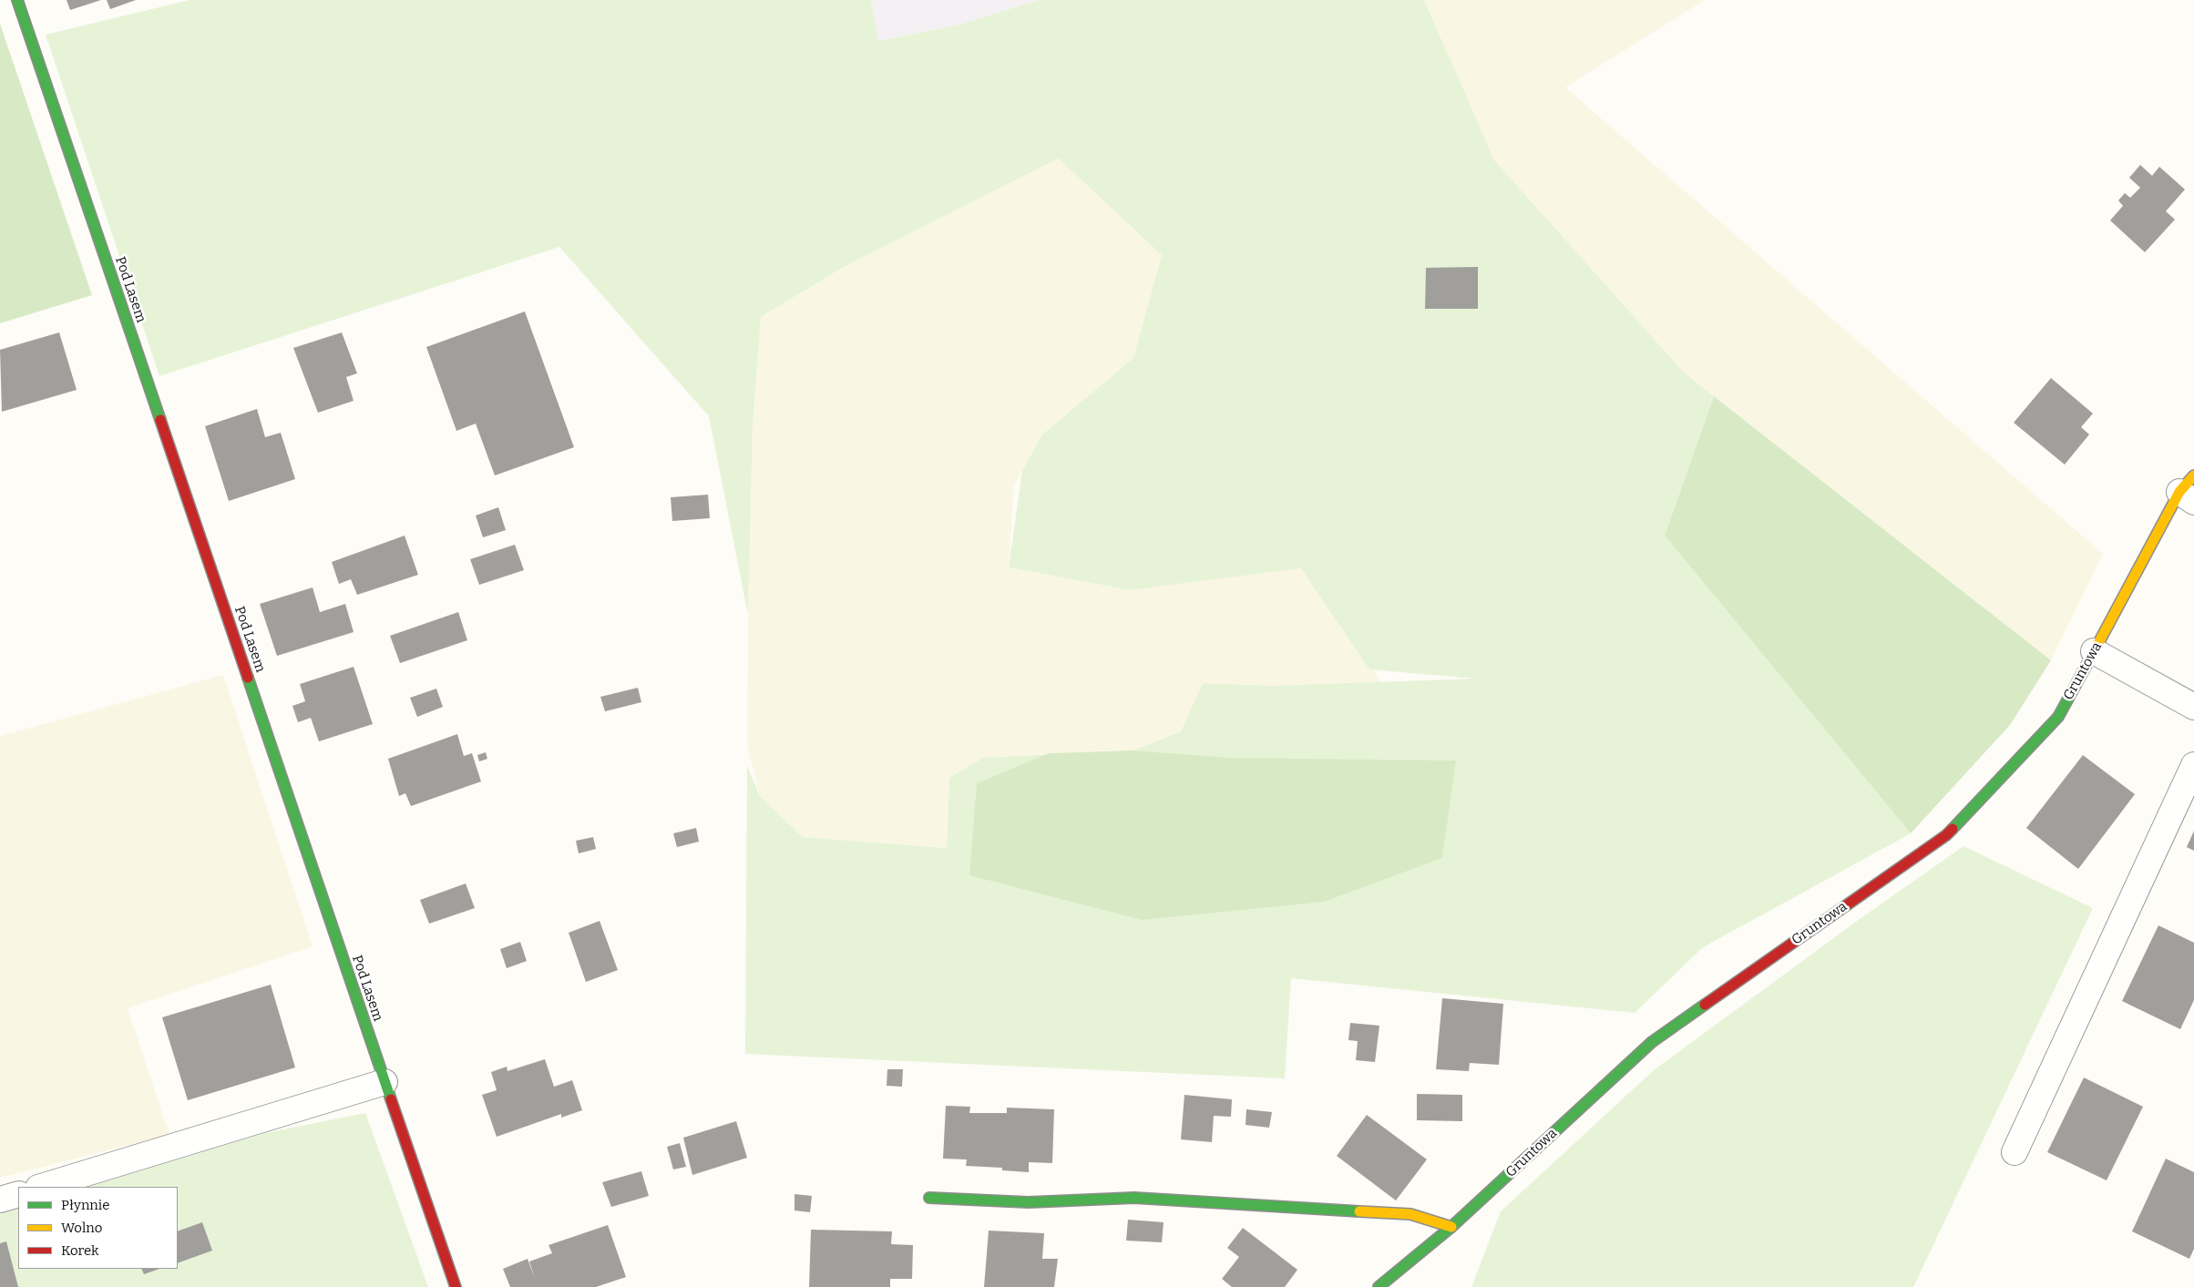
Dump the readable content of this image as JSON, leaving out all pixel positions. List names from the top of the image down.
{
  "streets": {
    "street": ["Pod Lasem", "Gruntowa"]
  },
  "legend": ["Płynnie", "Wolno", "Korek"]
}
